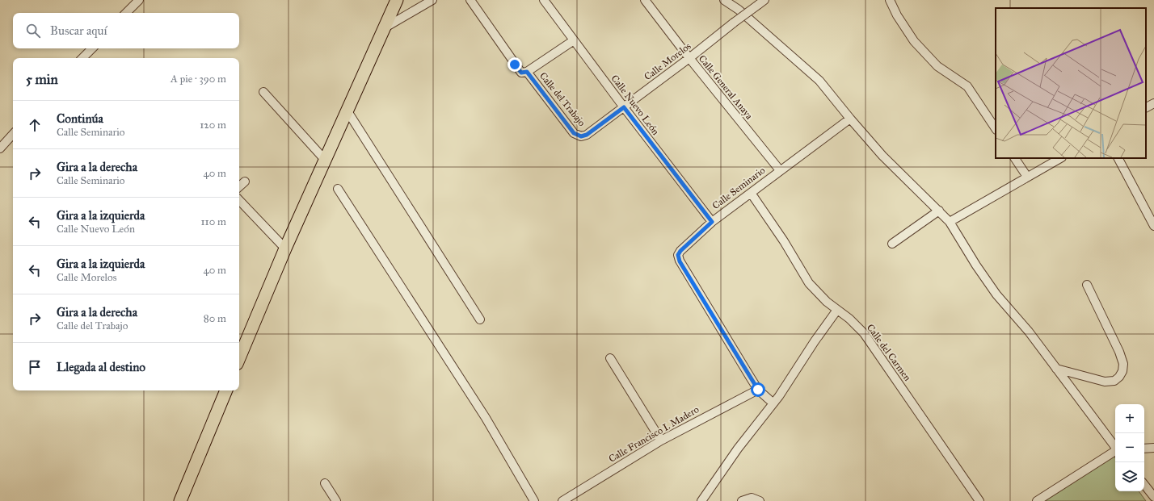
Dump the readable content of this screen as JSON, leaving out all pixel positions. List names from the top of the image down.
{
  "streets": {
    "street": [
      "Calle Morelos",
      "Calle General Anaya",
      "Calle del Trabajo",
      "Calle Nuevo León",
      "Calle Seminario",
      "Calle del Carmen",
      "Calle Francisco I. Madero"
    ]
  },
  "crossings": [
    ["Calle Morelos", "Calle General Anaya"],
    ["Calle Morelos", "Calle del Trabajo"],
    ["Calle Morelos", "Calle Nuevo León"],
    ["Calle General Anaya", "Calle Seminario"],
    ["Calle Nuevo León", "Calle Seminario"],
    ["Calle Seminario", "Calle del Carmen"],
    ["Calle Seminario", "Calle Francisco I. Madero"]
  ],
  "page": {
    "search": "Buscar aquí",
    "heading": ["5 min", "A pie · 390 m"],
    "list": [
      ["Continúa", "Calle Seminario", "120 m"],
      ["Gira a la derecha", "Calle Seminario", "40 m"],
      ["Gira a la izquierda", "Calle Nuevo León", "110 m"],
      ["Gira a la izquierda", "Calle Morelos", "40 m"],
      ["Gira a la derecha", "Calle del Trabajo", "80 m"],
      "Llegada al destino"
    ],
    "map_buttons": ["+", "−"]
  }
}
